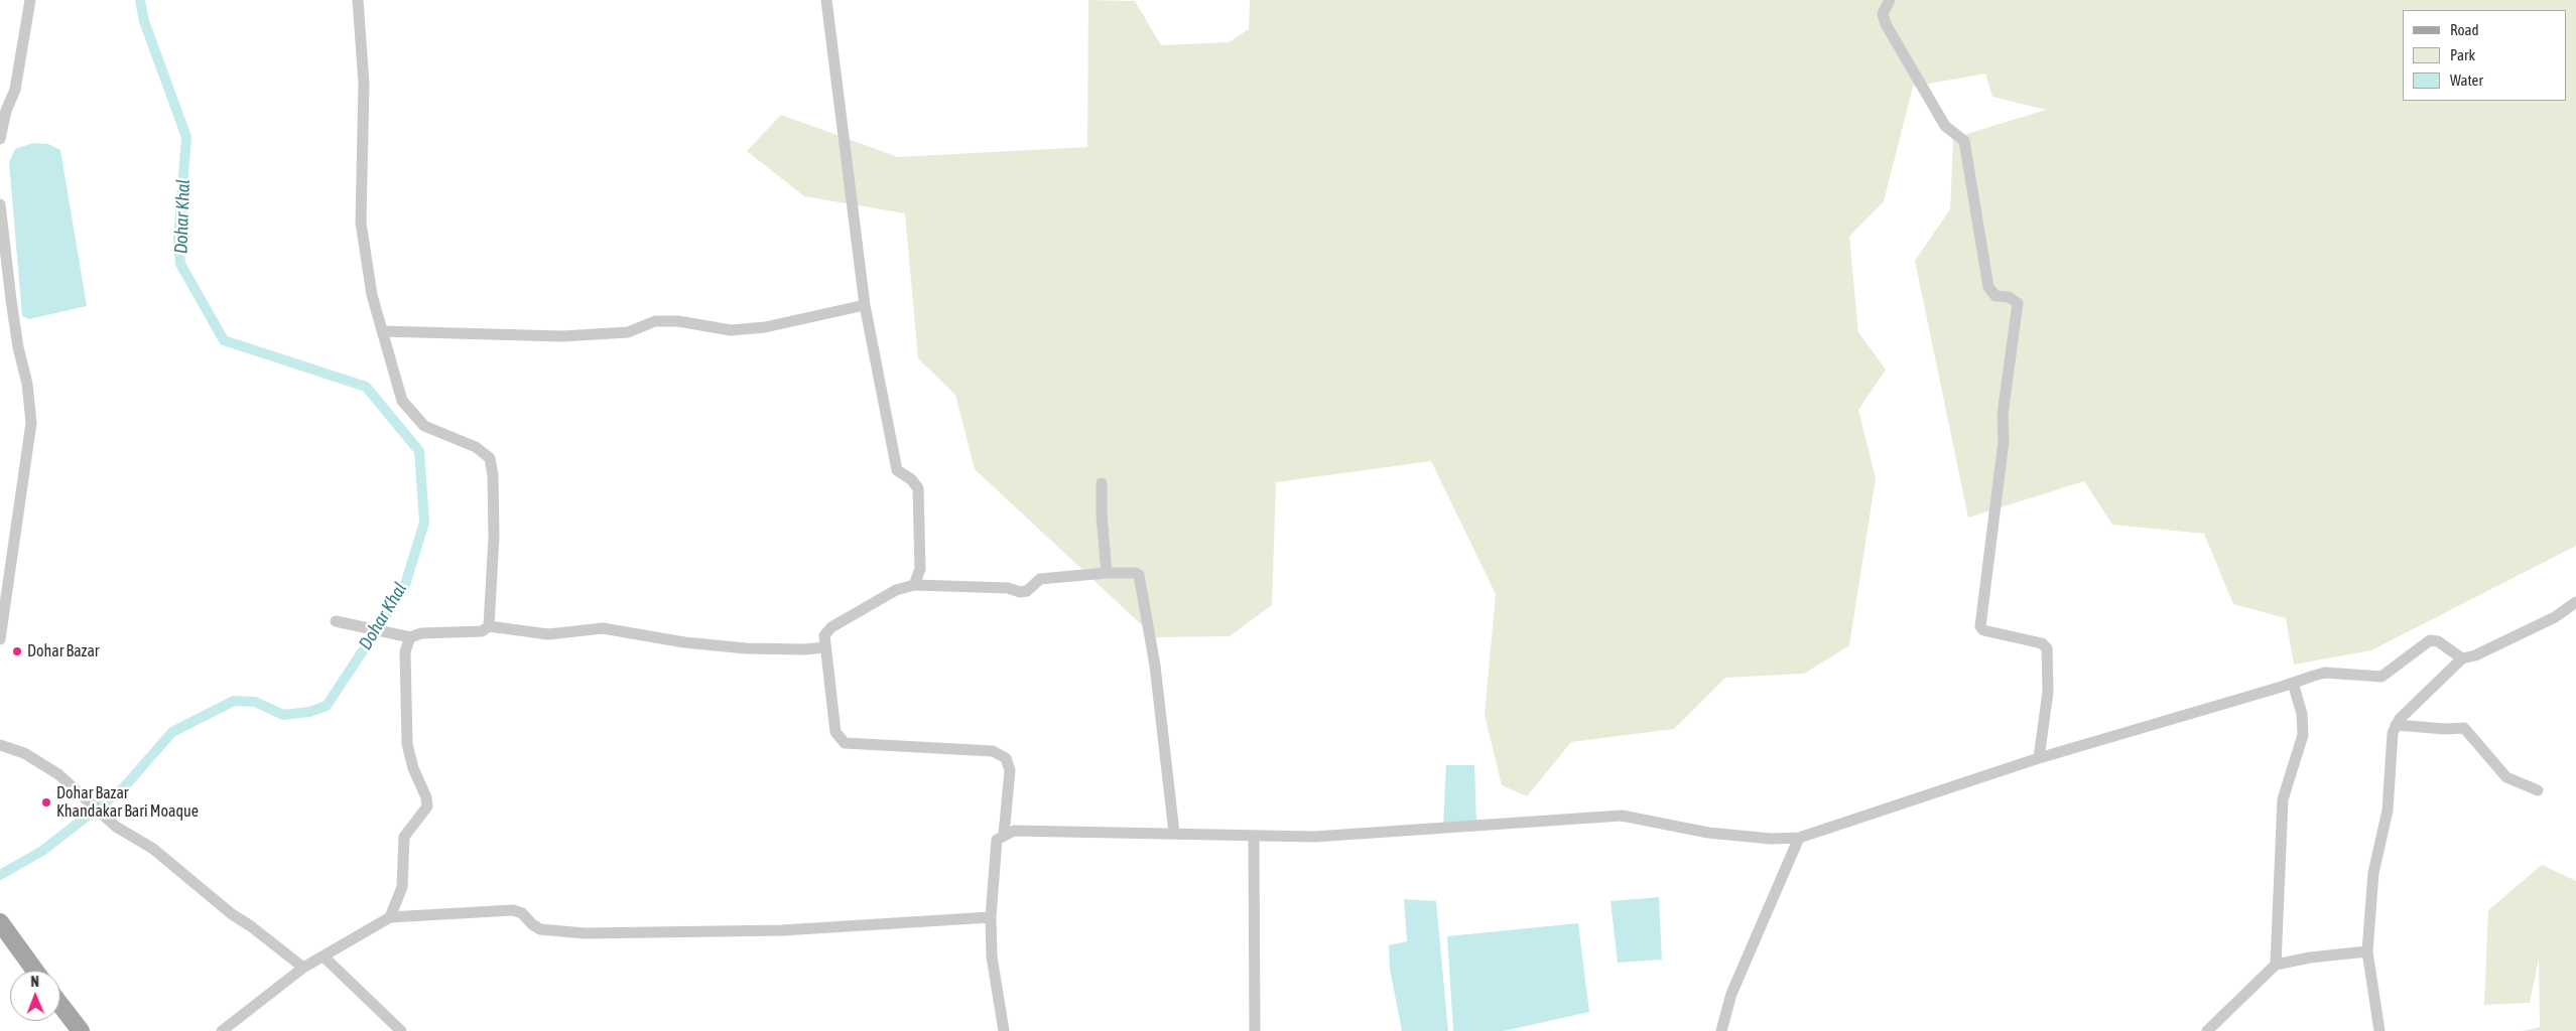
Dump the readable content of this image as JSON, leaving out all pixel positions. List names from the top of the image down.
{
  "water": ["Dohar Khal"],
  "places": ["Dohar Bazar", "Dohar Bazar Khandakar Bari Moaque"],
  "legend": ["Road", "Park", "Water"],
  "north": "top"
}
